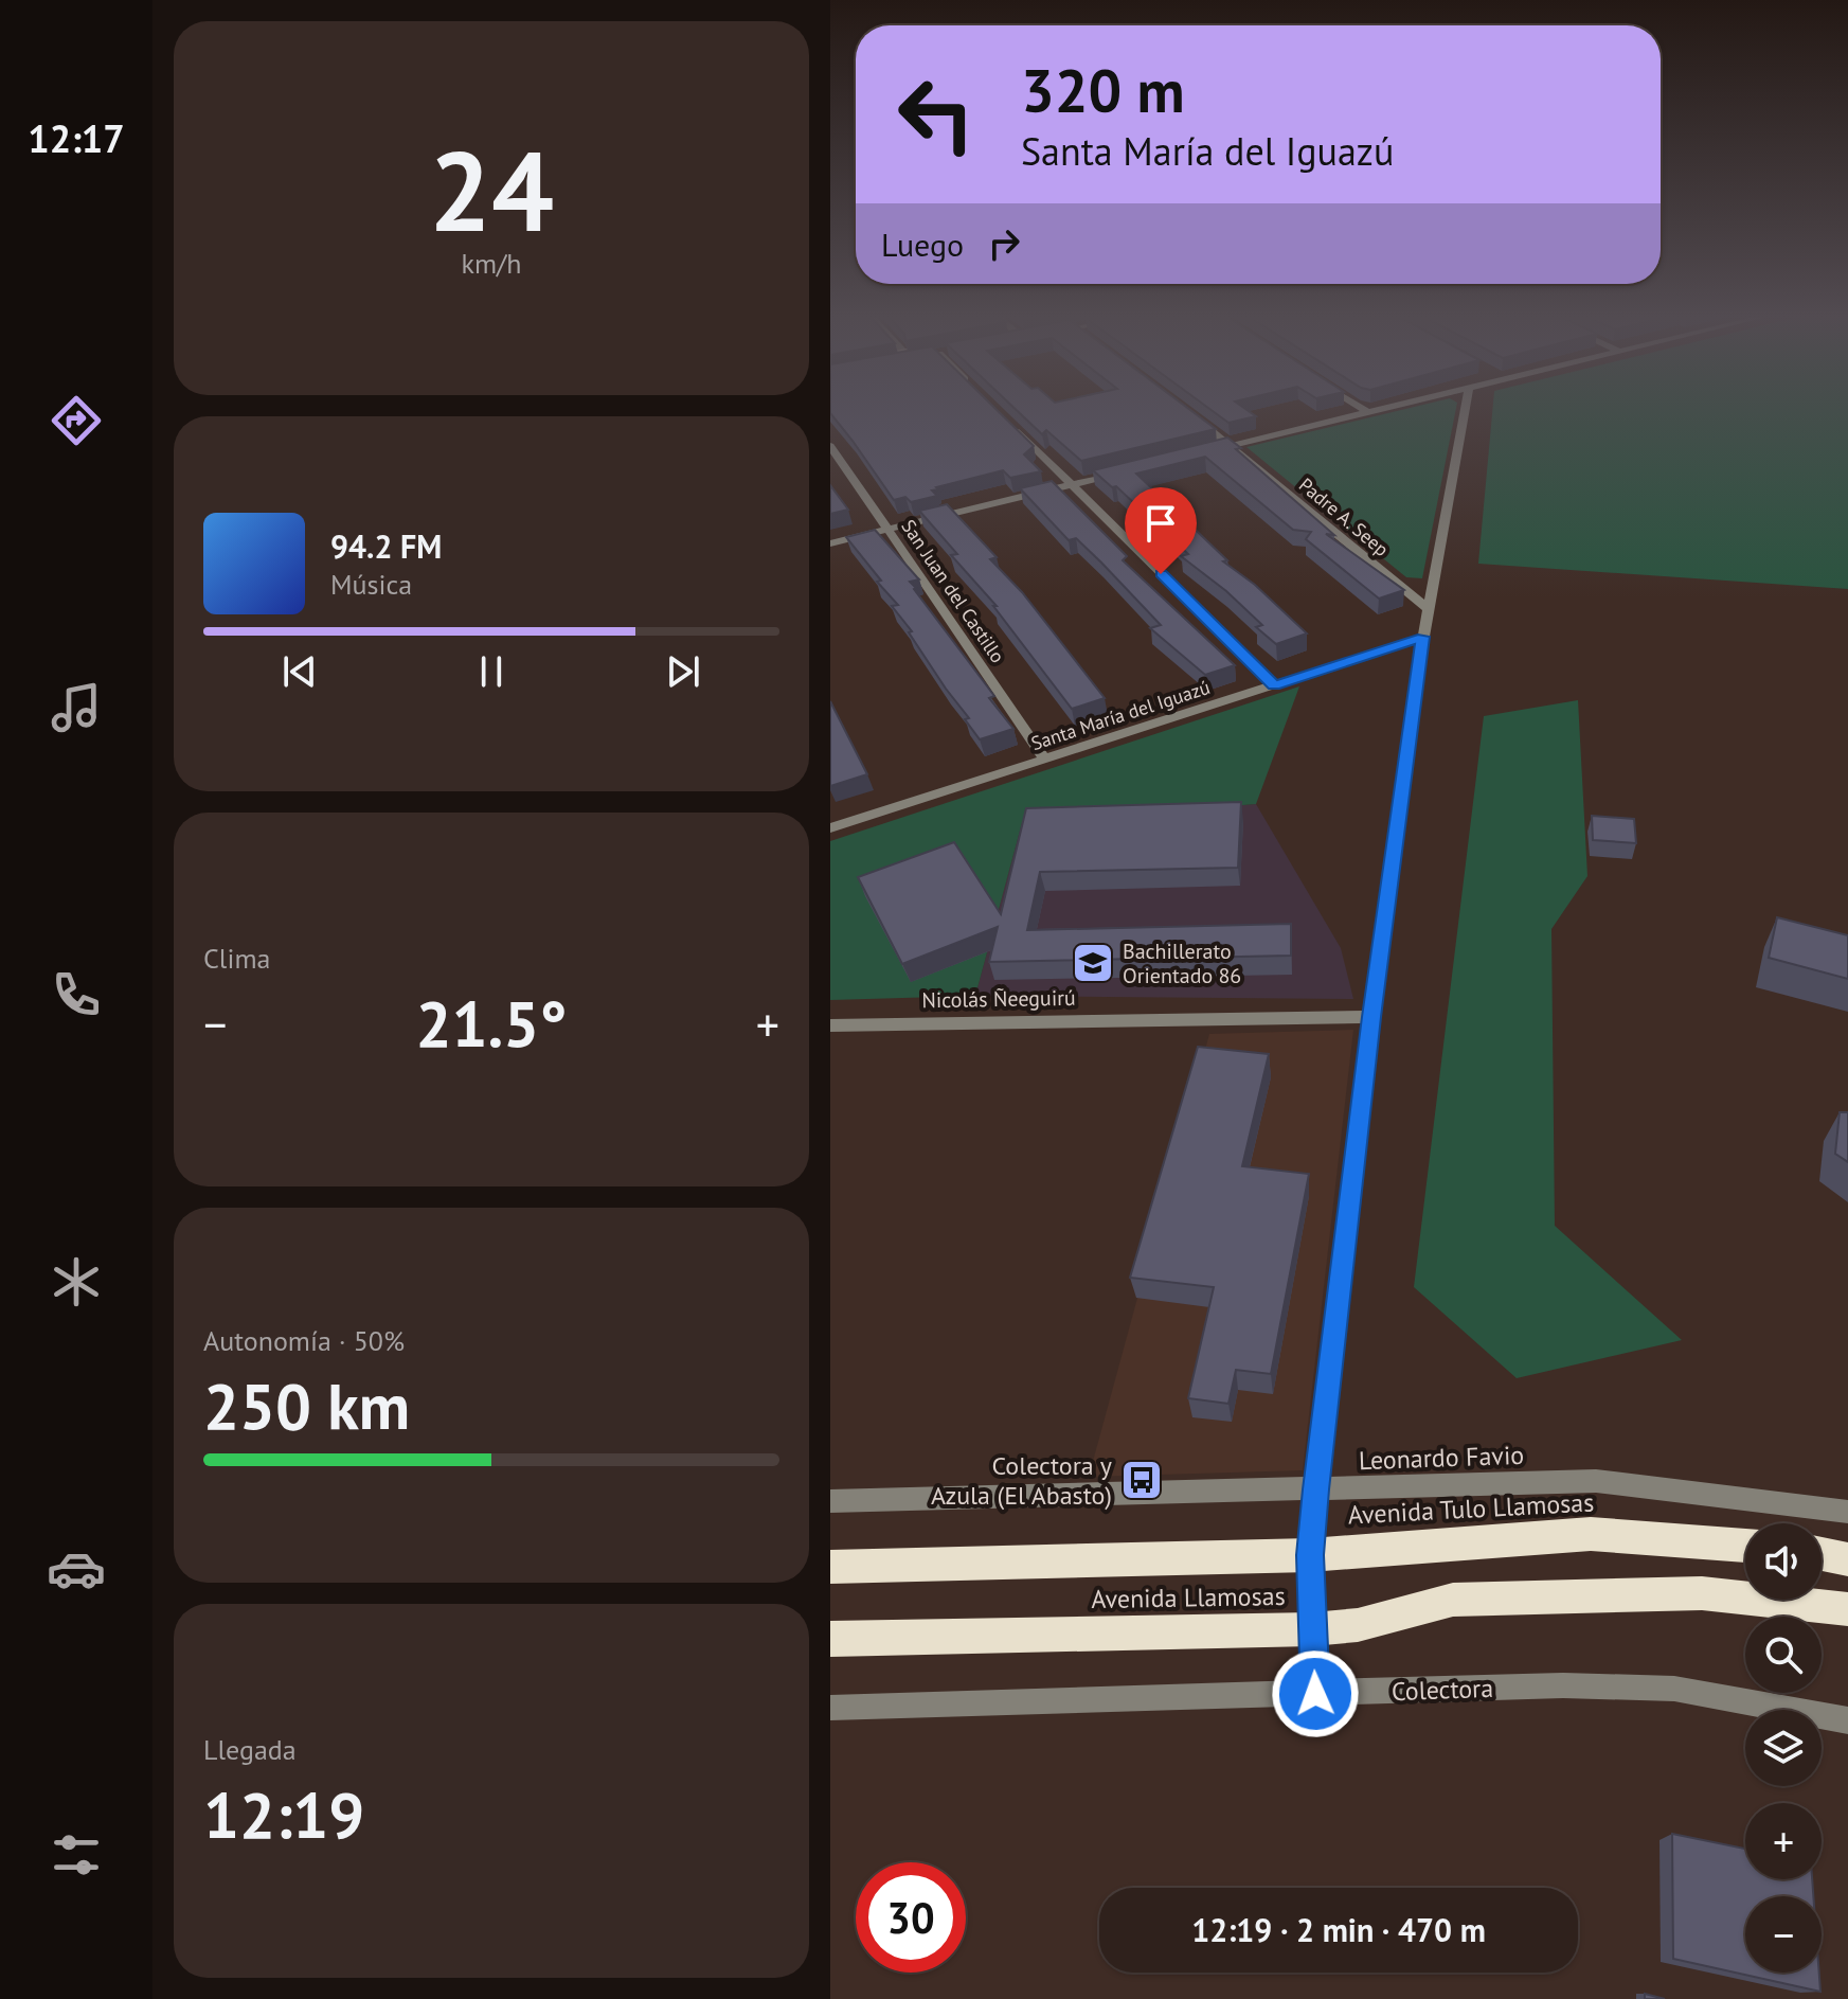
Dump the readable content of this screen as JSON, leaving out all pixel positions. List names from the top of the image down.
{
  "streets": {
    "highway": ["Avenida Tulo Llamosas", "Avenida Llamosas"],
    "street": [
      "Padre A. Seep",
      "San Juan del Castillo",
      "Santa María del Iguazú",
      "Nicolás Ñeeguirú",
      "Leonardo Favio",
      "Colectora"
    ]
  },
  "crossings": [
    ["San Juan del Castillo", "Santa María del Iguazú"]
  ],
  "places": {
    "school or university": ["Bachillerato Orientado 86"],
    "bus stop": ["Colectora y Azula (El Abasto)"]
  },
  "page": {
    "tabs": "12:17",
    "tile": [
      ["24", "km/h"],
      "Clima",
      ["Autonomía · 50%", "250 km"],
      ["Llegada", "12:19"]
    ],
    "turn": ["320 m", "Santa María del Iguazú"],
    "then": "Luego",
    "song": ["94.2 FM", "Música"],
    "heat": ["−", "21.5°", "+"],
    "map_buttons": ["+", "−"],
    "limit": "30",
    "trip": "12:19 · 2 min · 470 m"
  }
}
